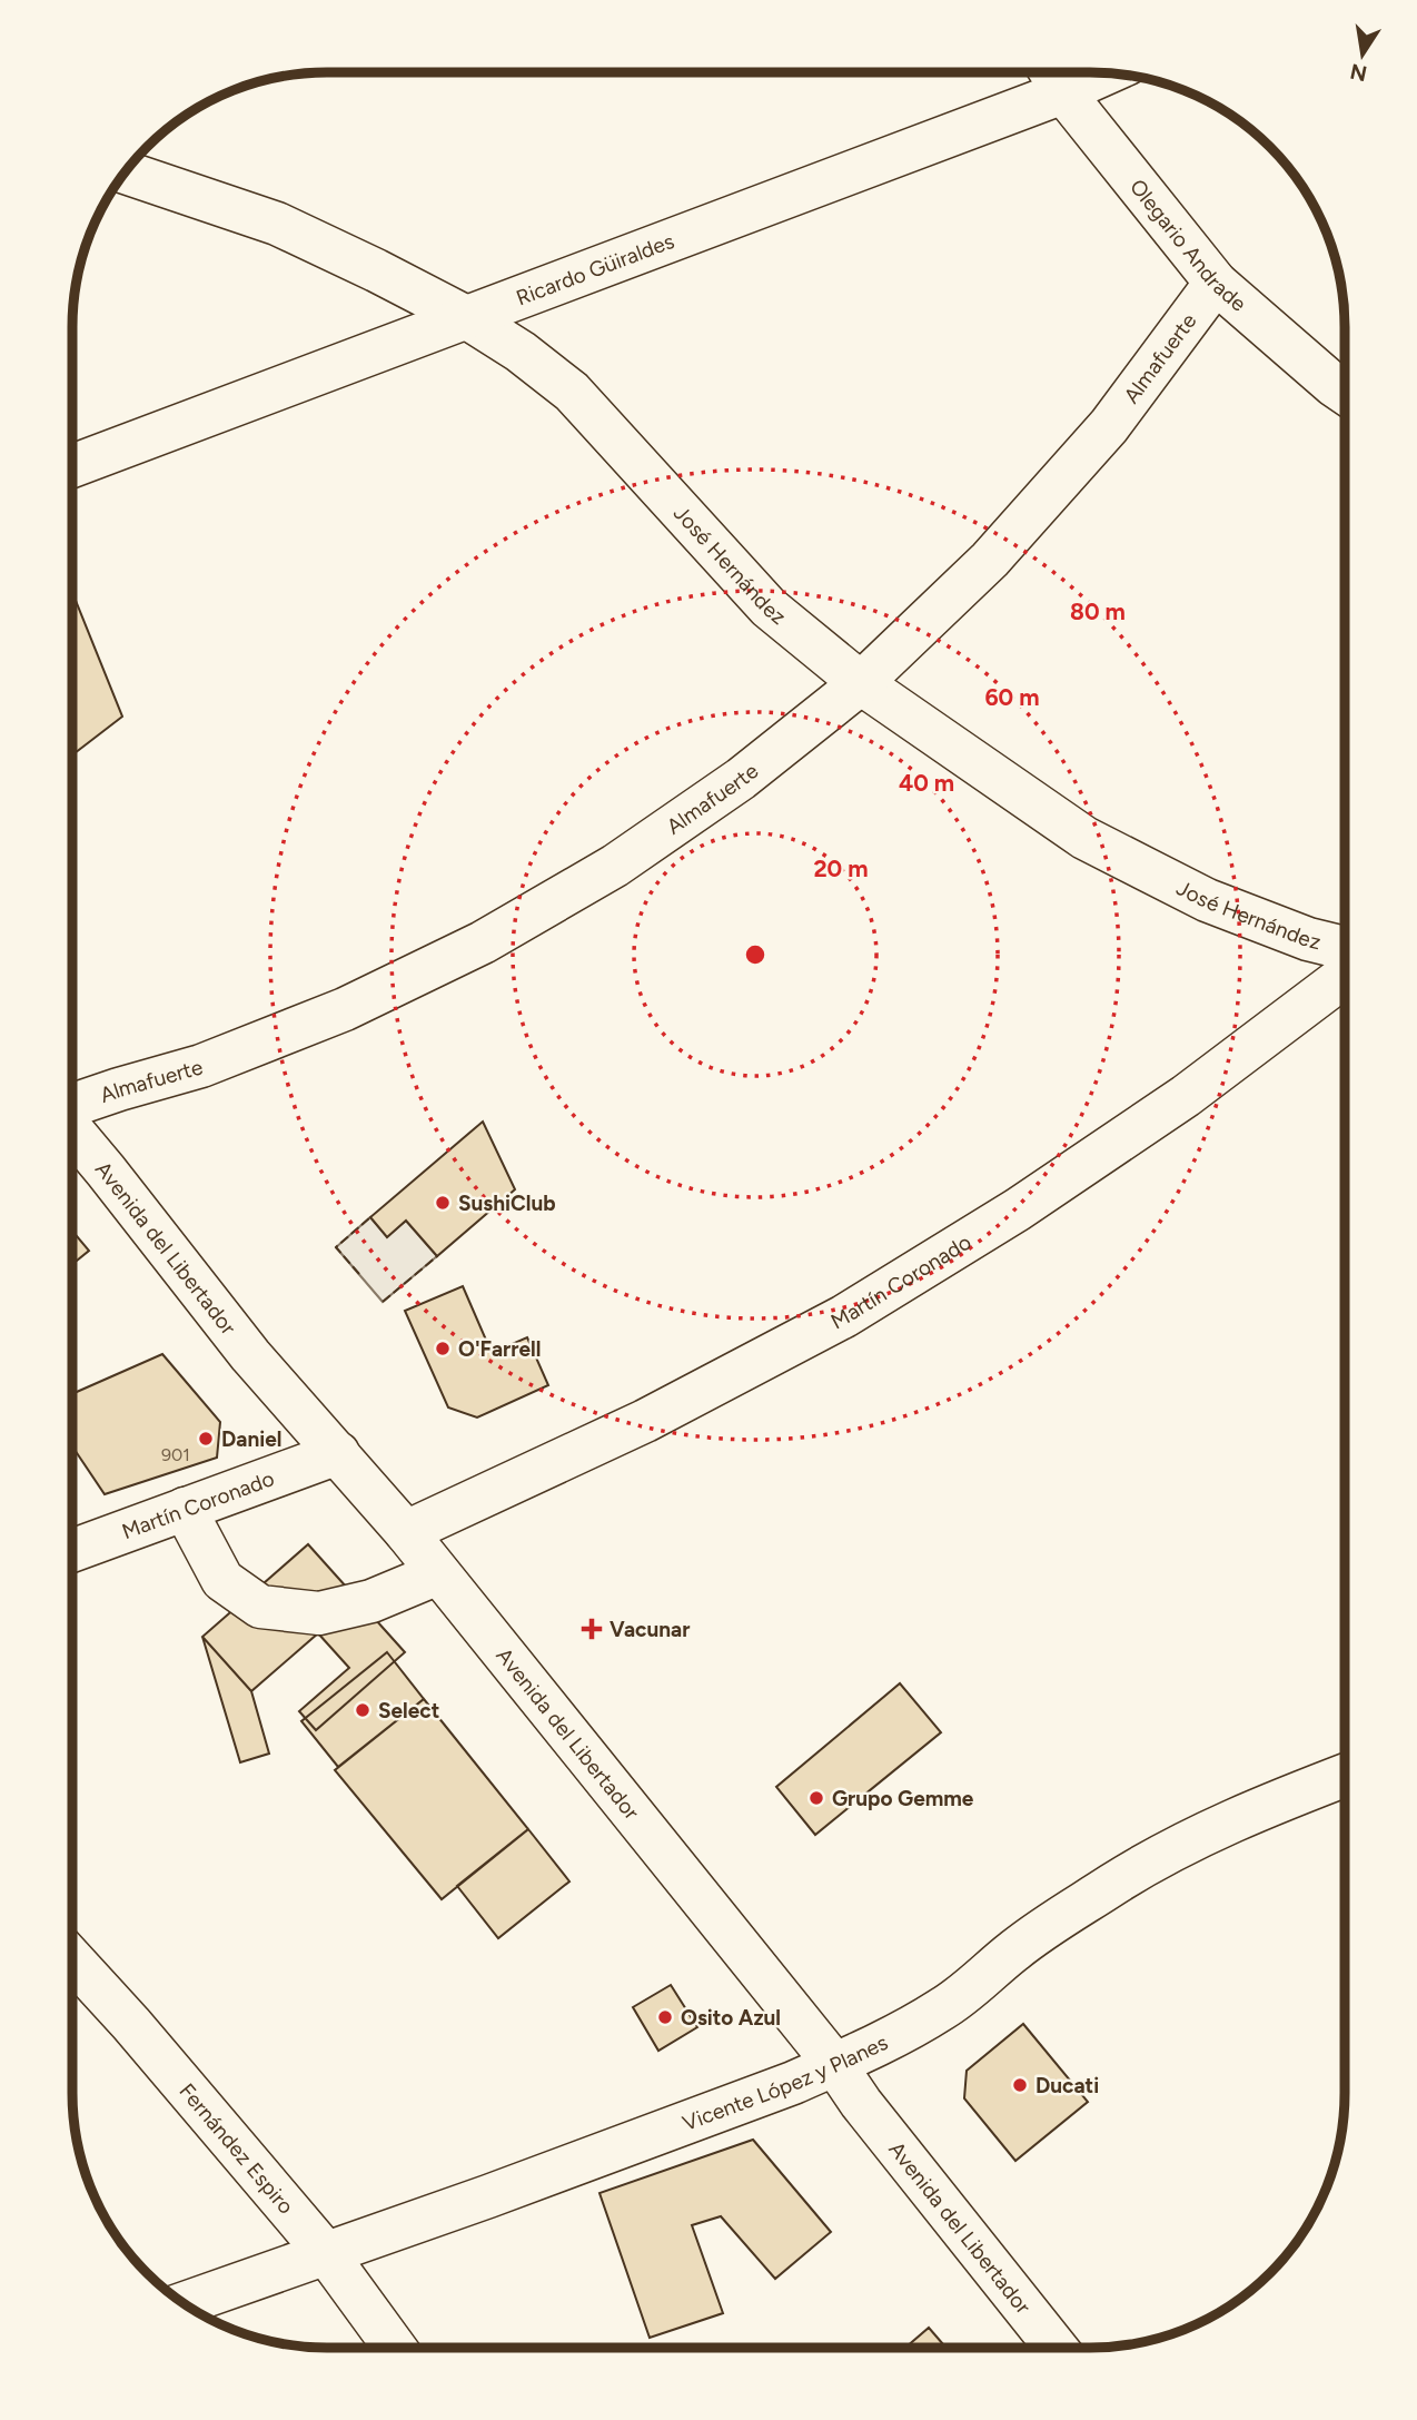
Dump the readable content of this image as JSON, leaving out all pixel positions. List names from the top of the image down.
{
  "streets": {
    "street": [
      "Olegario Andrade",
      "Ricardo Güiraldes",
      "Almafuerte",
      "José Hernández",
      "Avenida del Libertador",
      "Martín Coronado",
      "Vicente López y Planes",
      "Fernández Espiro"
    ]
  },
  "crossings": [
    ["Olegario Andrade", "Ricardo Güiraldes"],
    ["Olegario Andrade", "Almafuerte"],
    ["Ricardo Güiraldes", "José Hernández"],
    ["Almafuerte", "José Hernández"],
    ["Avenida del Libertador", "Martín Coronado"],
    ["Avenida del Libertador", "Vicente López y Planes"],
    ["Vicente López y Planes", "Fernández Espiro"]
  ],
  "places": {
    "other": [
      "SushiClub",
      "O'Farrell",
      "Daniel",
      "Select",
      "Grupo Gemme",
      "Osito Azul",
      "Ducati"
    ],
    "health": ["Vacunar"]
  },
  "house_numbers": ["901"],
  "north": "bottom",
  "rings": [
    "80 m",
    "60 m",
    "40 m",
    "20 m"
  ]
}
